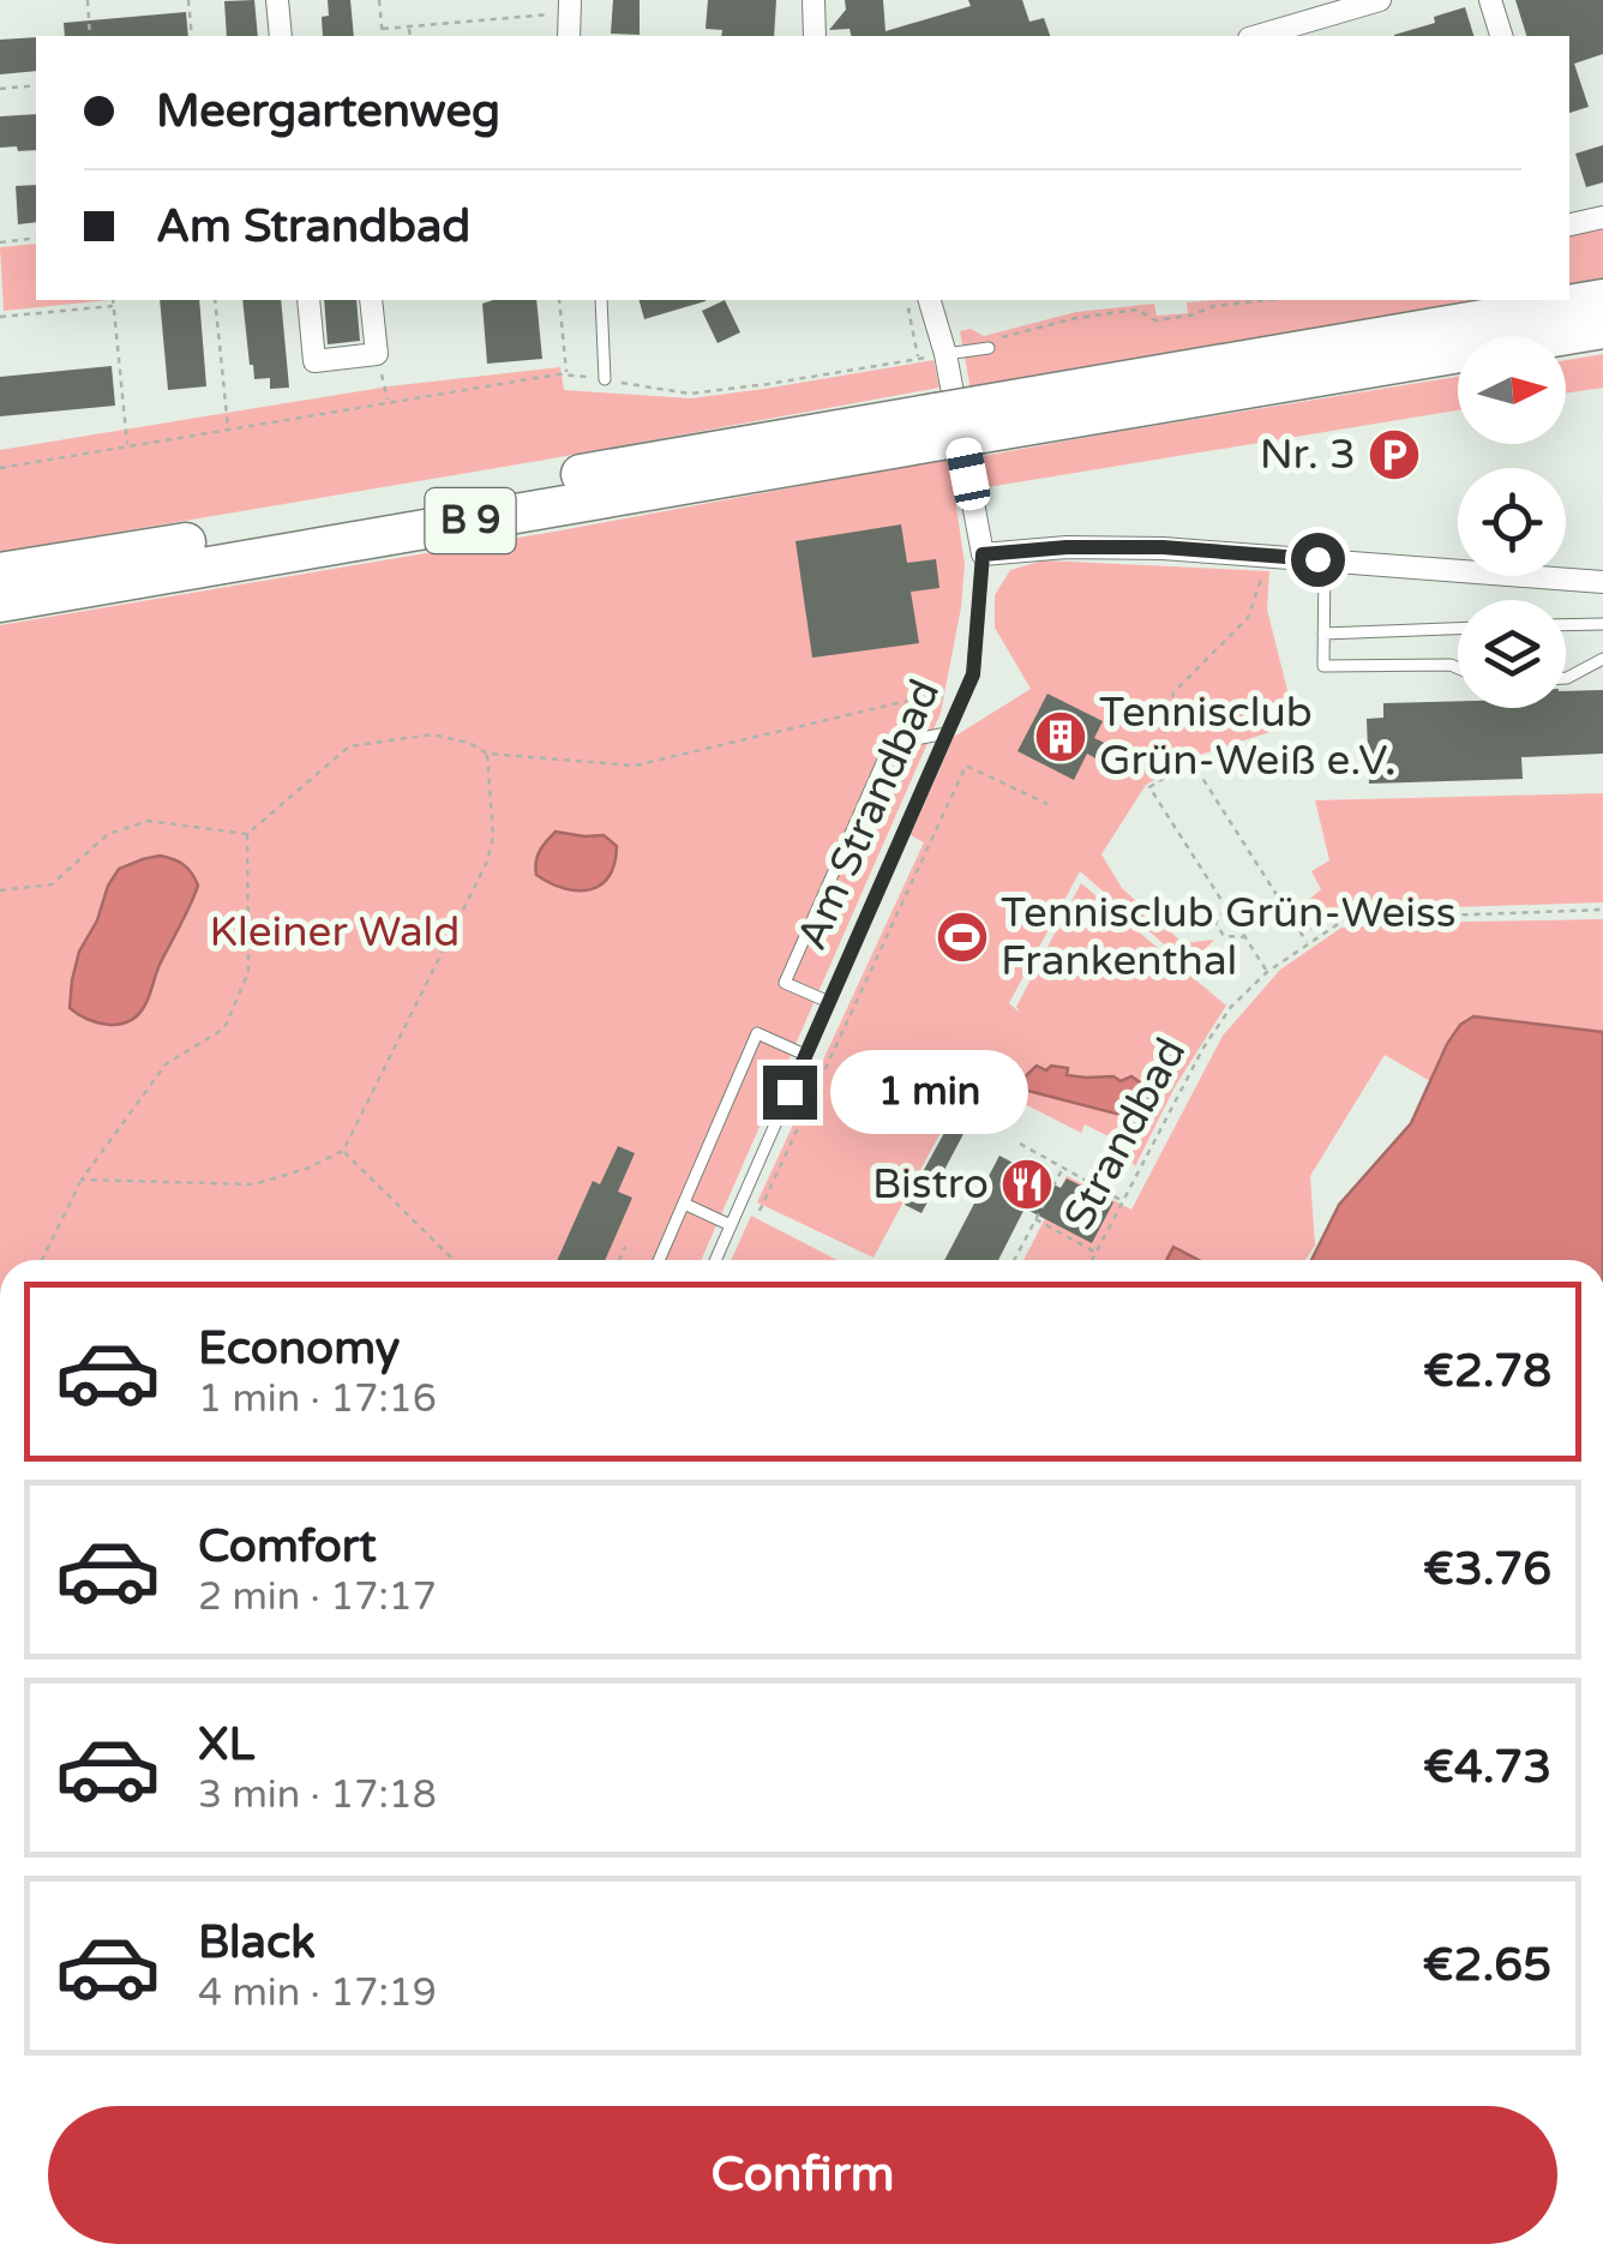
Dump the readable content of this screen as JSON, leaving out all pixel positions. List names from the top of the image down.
{
  "streets": {
    "highway": ["B 9"],
    "street": ["Am Strandbad"],
    "path": ["Strandbad"]
  },
  "parks": ["Kleiner Wald"],
  "places": {
    "parking": ["Nr. 3"],
    "building": ["Tennisclub Grün-Weiß e.V."],
    "sports": ["Tennisclub Grün-Weiss Frankenthal"],
    "restaurant": ["Bistro"]
  },
  "north": "right",
  "page": {
    "banner": ["Meergartenweg", "Am Strandbad"],
    "bubble": "1 min",
    "list": [
      {
        "name": "Economy",
        "note": "1 min · 17:16",
        "value": "€2.78"
      },
      {
        "name": "Comfort",
        "note": "2 min · 17:17",
        "value": "€3.76"
      },
      {
        "name": "XL",
        "note": "3 min · 17:18",
        "value": "€4.73"
      },
      {
        "name": "Black",
        "note": "4 min · 17:19",
        "value": "€2.65"
      }
    ],
    "buttons": "Confirm"
  }
}
